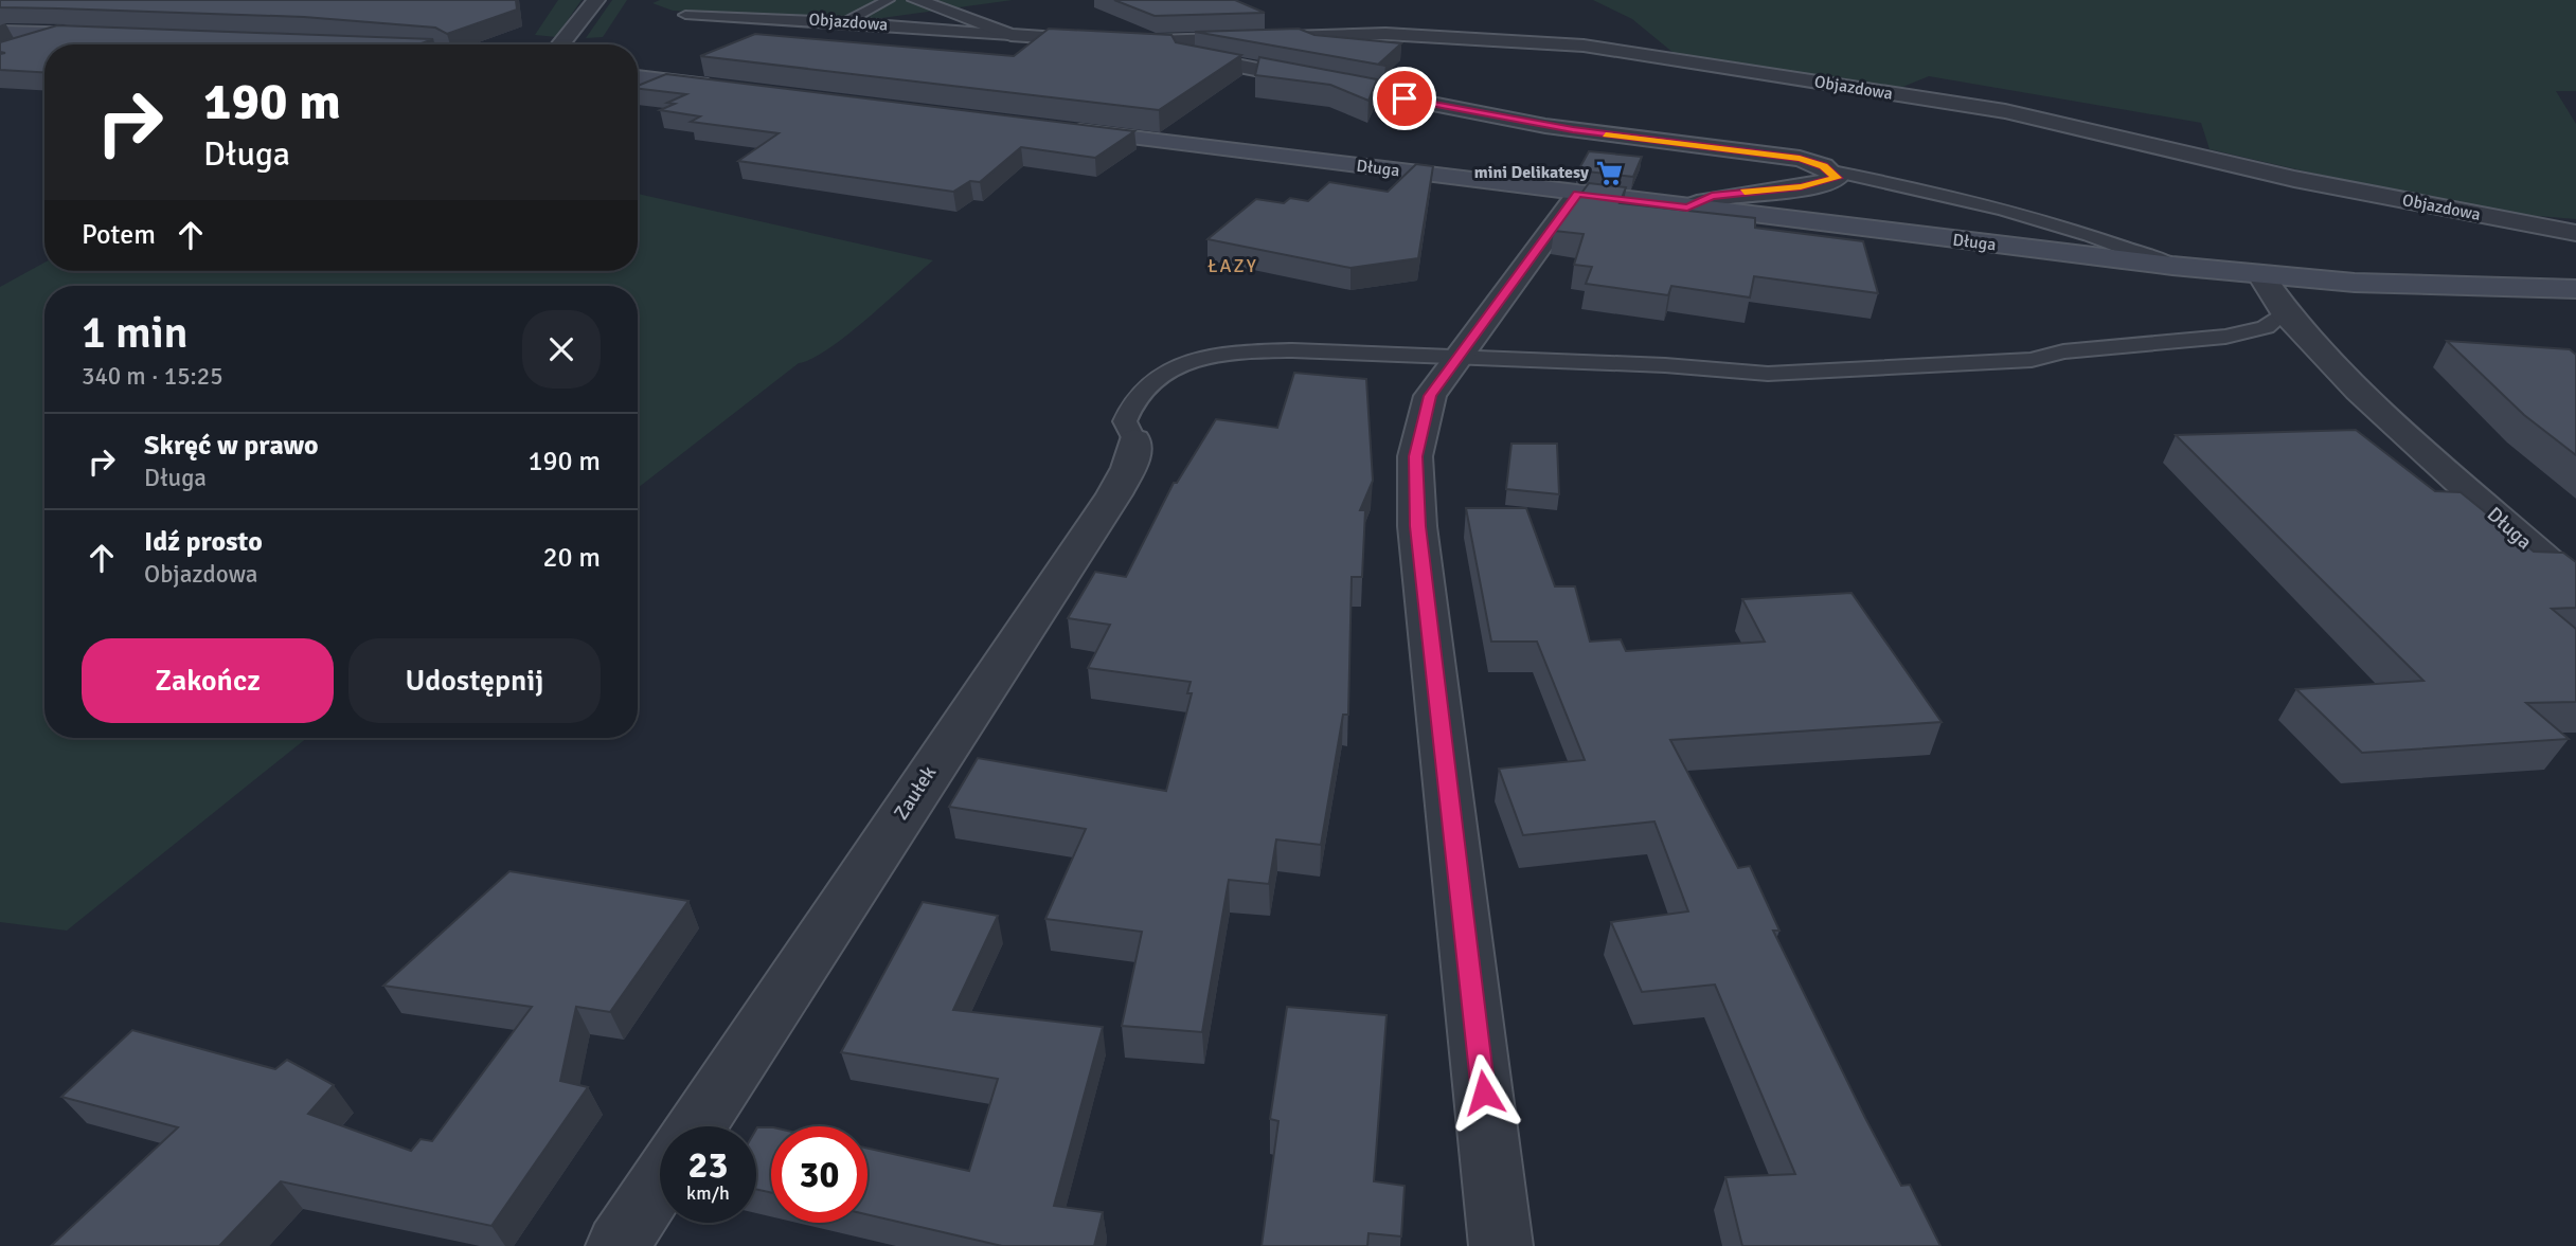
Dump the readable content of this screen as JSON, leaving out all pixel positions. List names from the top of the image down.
{
  "streets": {
    "street": ["Objazdowa", "Długa", "Zaułek"]
  },
  "districts": ["ŁAZY"],
  "places": {
    "supermarket": ["mini Delikatesy"]
  },
  "page": {
    "turn": ["190 m", "Długa"],
    "then": "Potem",
    "heading": ["1 min", "340 m · 15:25"],
    "list": [
      {
        "name": "Skręć w prawo",
        "note": "Długa",
        "value": "190 m"
      },
      {
        "name": "Idź prosto",
        "note": "Objazdowa",
        "value": "20 m"
      }
    ],
    "buttons": ["Zakończ", "Udostępnij"],
    "speed": "23 km/h",
    "limit": "30"
  }
}
